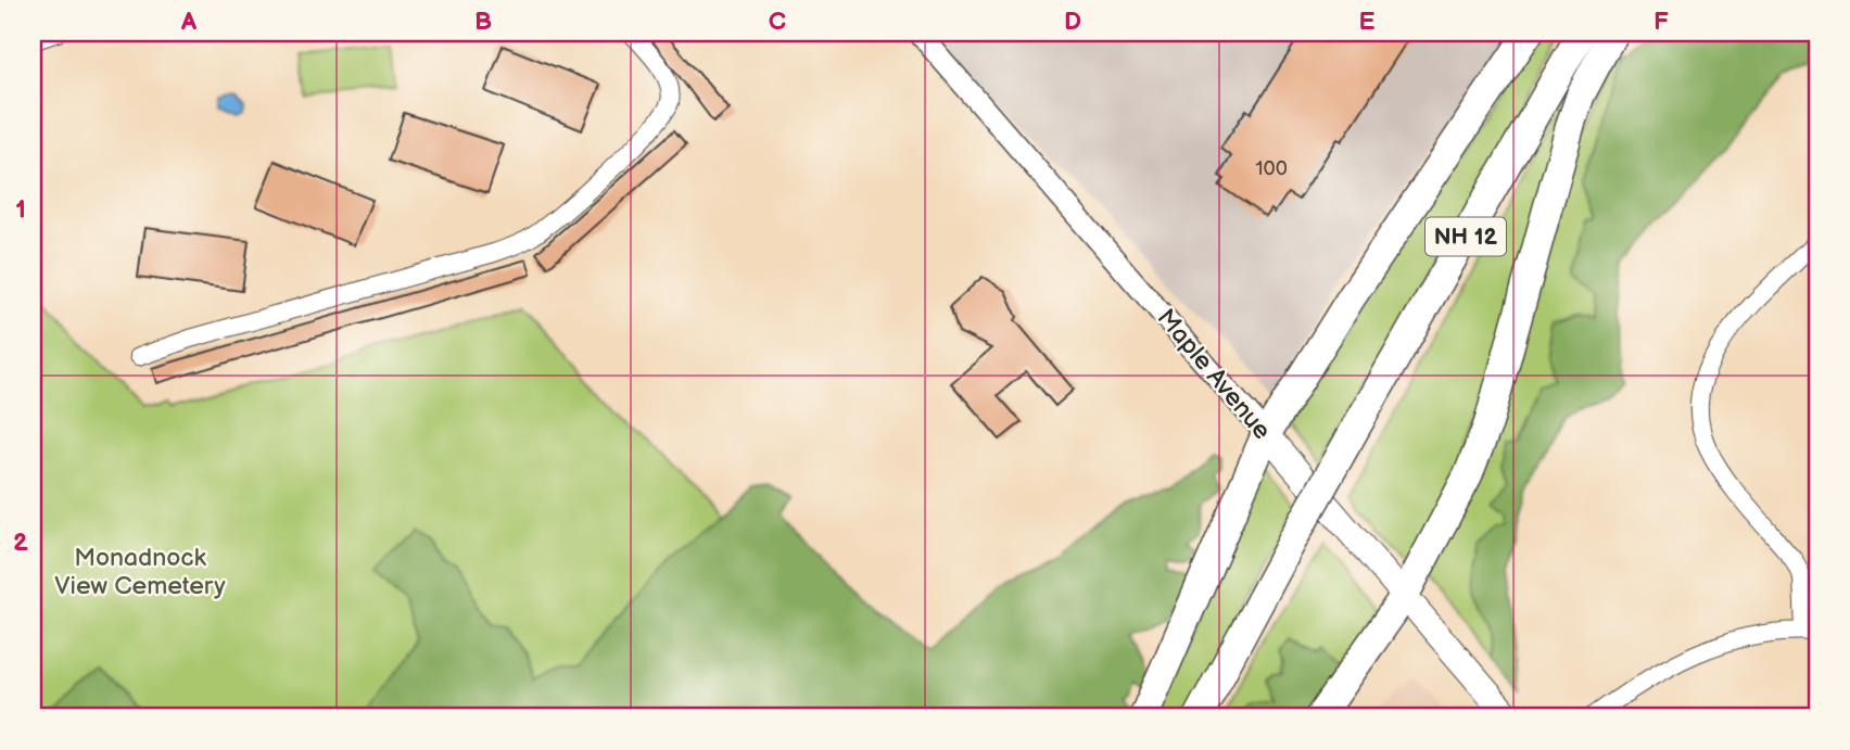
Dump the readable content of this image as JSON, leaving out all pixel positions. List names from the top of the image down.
{
  "streets": {
    "highway": ["NH 12"],
    "main road": ["Maple Avenue"]
  },
  "parks": ["Monadnock View Cemetery"],
  "house_numbers": ["100"],
  "grid": {
    "columns": [
      "A",
      "B",
      "C",
      "D",
      "E",
      "F"
    ],
    "rows": ["1", "2"]
  }
}
